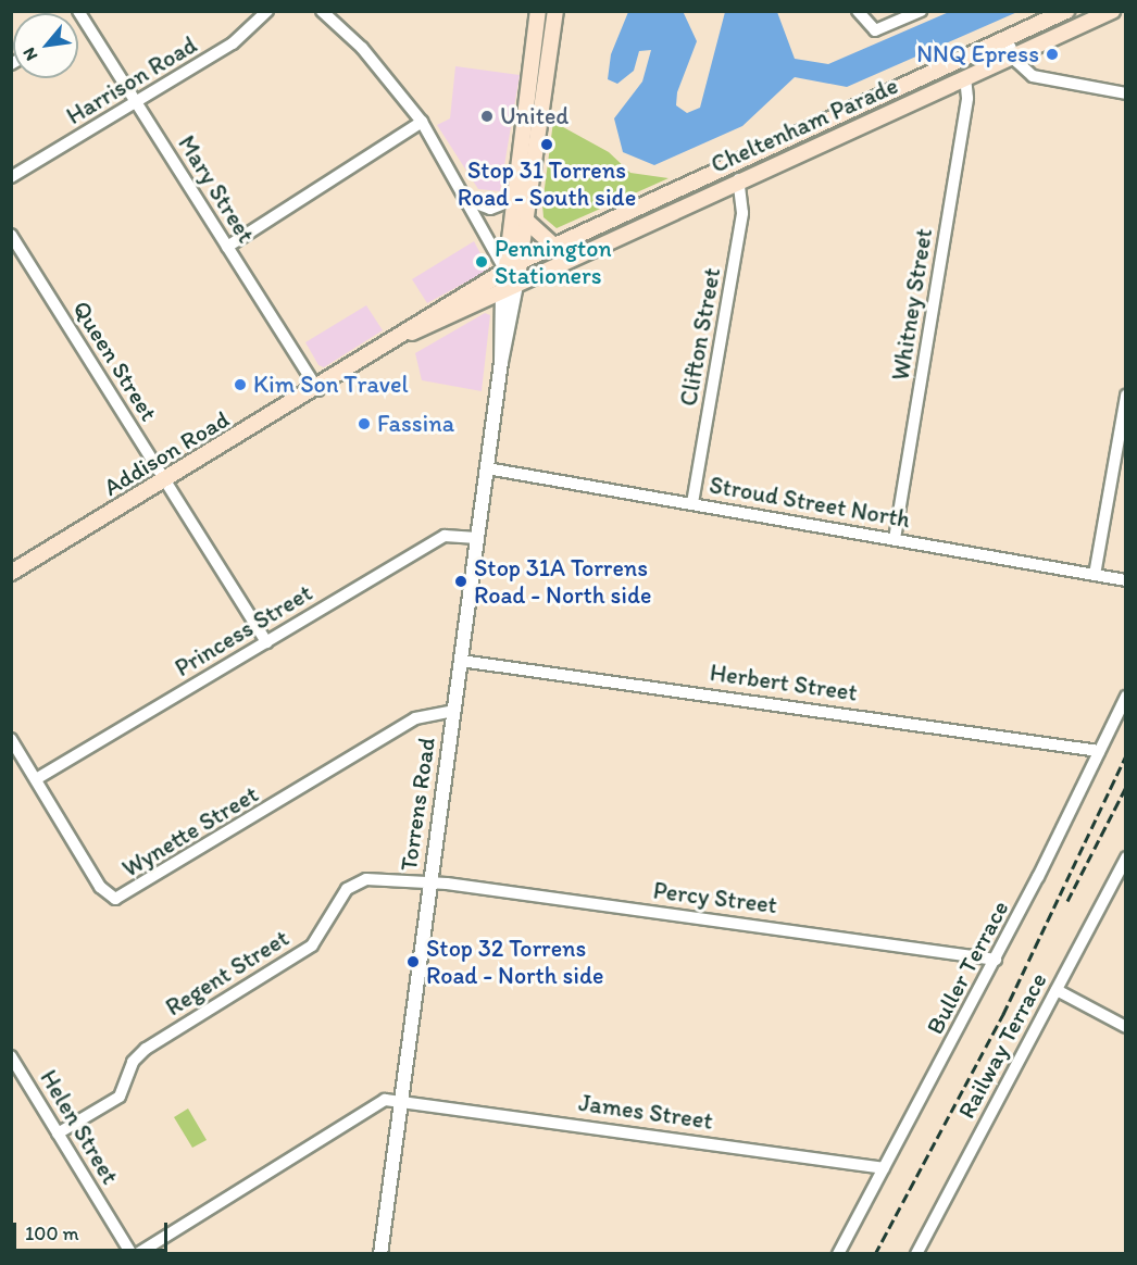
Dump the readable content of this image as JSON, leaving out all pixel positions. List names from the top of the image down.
{
  "streets": {
    "main road": ["Cheltenham Parade", "Addison Road", "Torrens Road"],
    "street": [
      "Harrison Road",
      "Mary Street",
      "Whitney Street",
      "Clifton Street",
      "Queen Street",
      "Stroud Street North",
      "Princess Street",
      "Herbert Street",
      "Wynette Street",
      "Percy Street",
      "Buller Terrace",
      "Regent Street",
      "Railway Terrace",
      "James Street",
      "Helen Street"
    ]
  },
  "crossings": [
    ["Harrison Road", "Mary Street"],
    ["Cheltenham Parade", "Whitney Street"],
    ["Cheltenham Parade", "Clifton Street"],
    ["Cheltenham Parade", "Addison Road"],
    ["Cheltenham Parade", "Torrens Road"],
    ["Mary Street", "Addison Road"],
    ["Whitney Street", "Stroud Street North"],
    ["Clifton Street", "Stroud Street North"],
    ["Queen Street", "Addison Road"],
    ["Queen Street", "Princess Street"],
    ["Addison Road", "Torrens Road"],
    ["Stroud Street North", "Torrens Road"],
    ["Princess Street", "Torrens Road"],
    ["Princess Street", "Wynette Street"],
    ["Herbert Street", "Torrens Road"],
    ["Herbert Street", "Buller Terrace"],
    ["Torrens Road", "Wynette Street"],
    ["Torrens Road", "Percy Street"],
    ["Torrens Road", "Regent Street"],
    ["Torrens Road", "James Street"],
    ["Percy Street", "Buller Terrace"],
    ["Percy Street", "Regent Street"],
    ["Buller Terrace", "James Street"],
    ["Regent Street", "Helen Street"]
  ],
  "places": [
    "NNQ Epress",
    "United",
    "Stop 31 Torrens Road - South side",
    "Pennington Stationers",
    "Kim Son Travel",
    "Fassina",
    "Stop 31A Torrens Road - North side",
    "Stop 32 Torrens Road - North side"
  ],
  "scale_bar": "100 m",
  "north": "bottom left"
}
